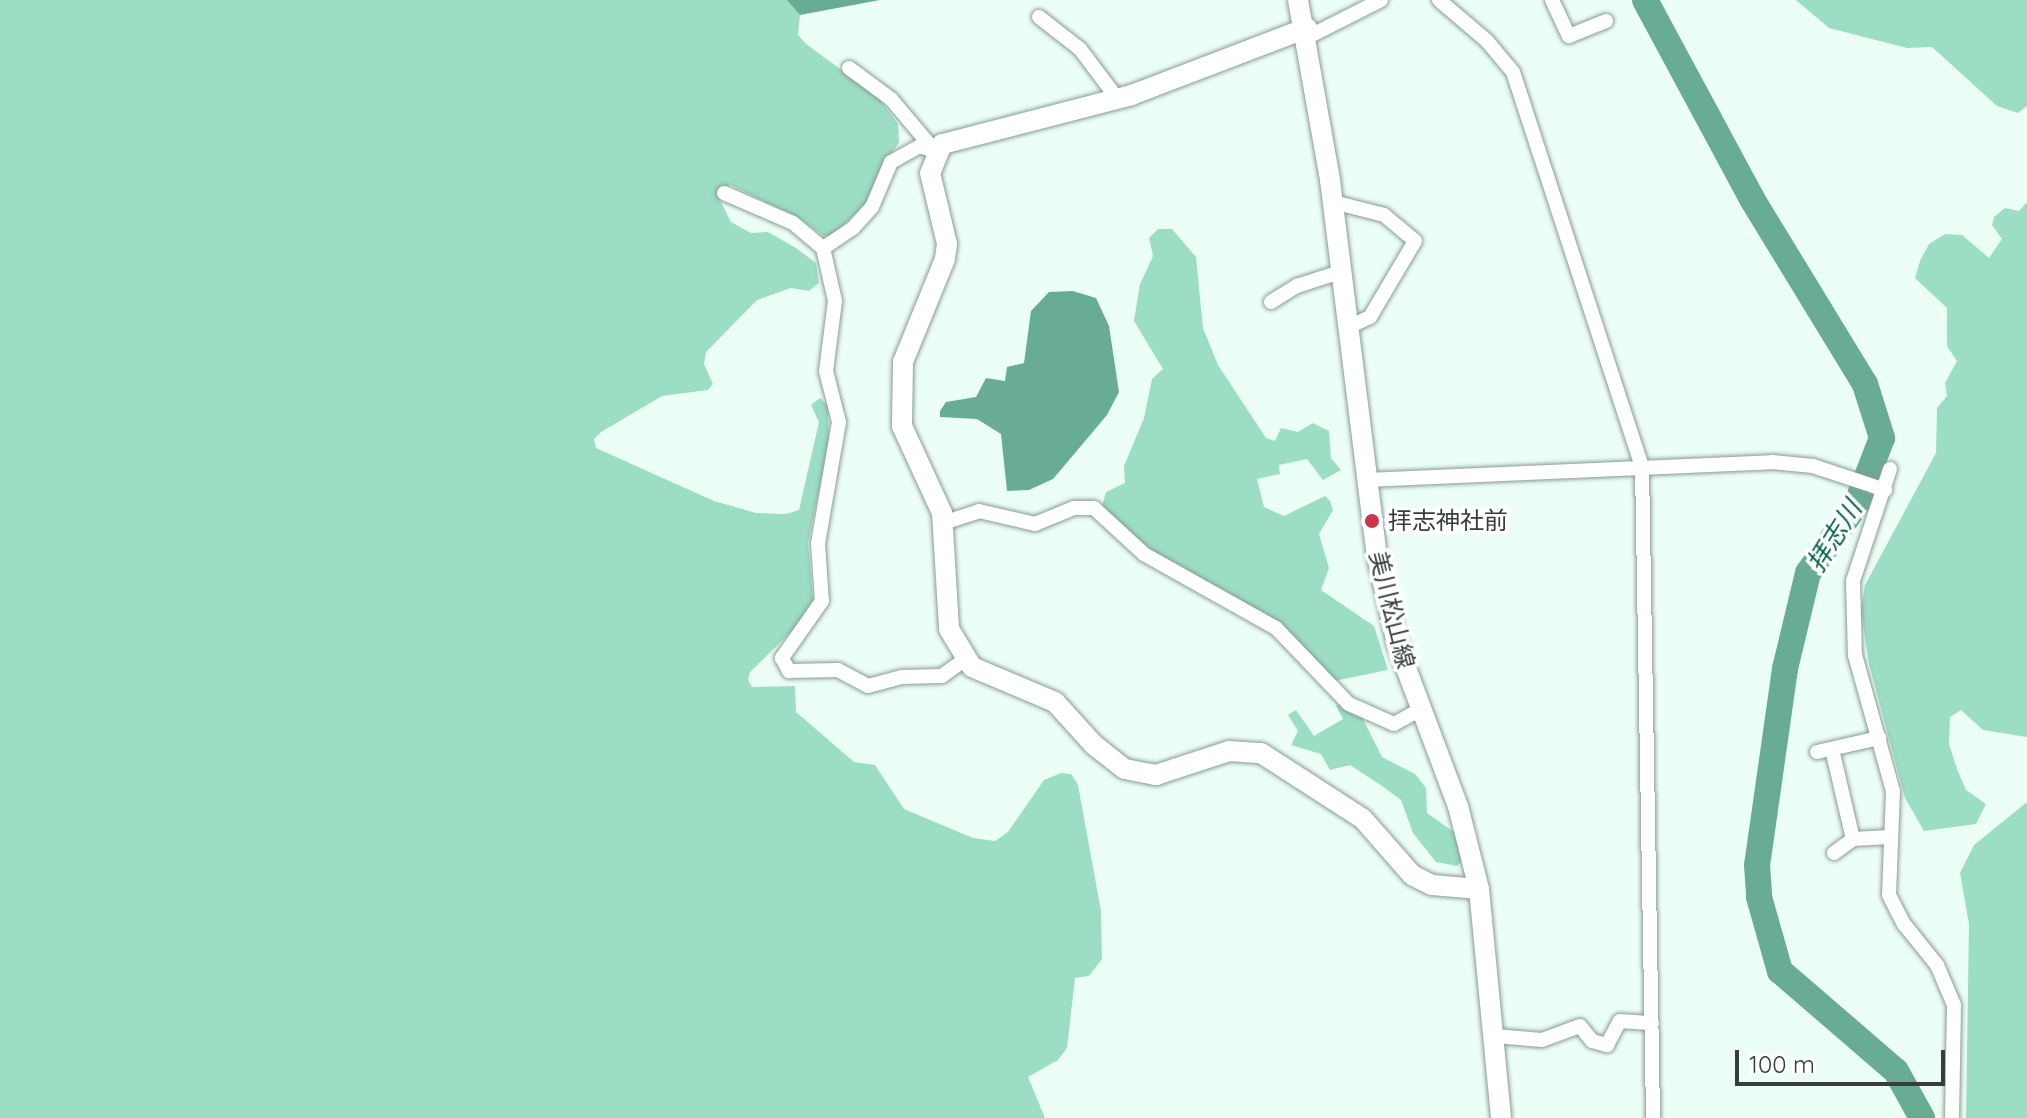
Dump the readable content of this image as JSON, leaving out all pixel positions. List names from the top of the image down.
{
  "streets": {
    "street": ["美川松山線"]
  },
  "water": ["拝志川"],
  "places": ["拝志神社前"],
  "scale_bar": "100 m"
}
